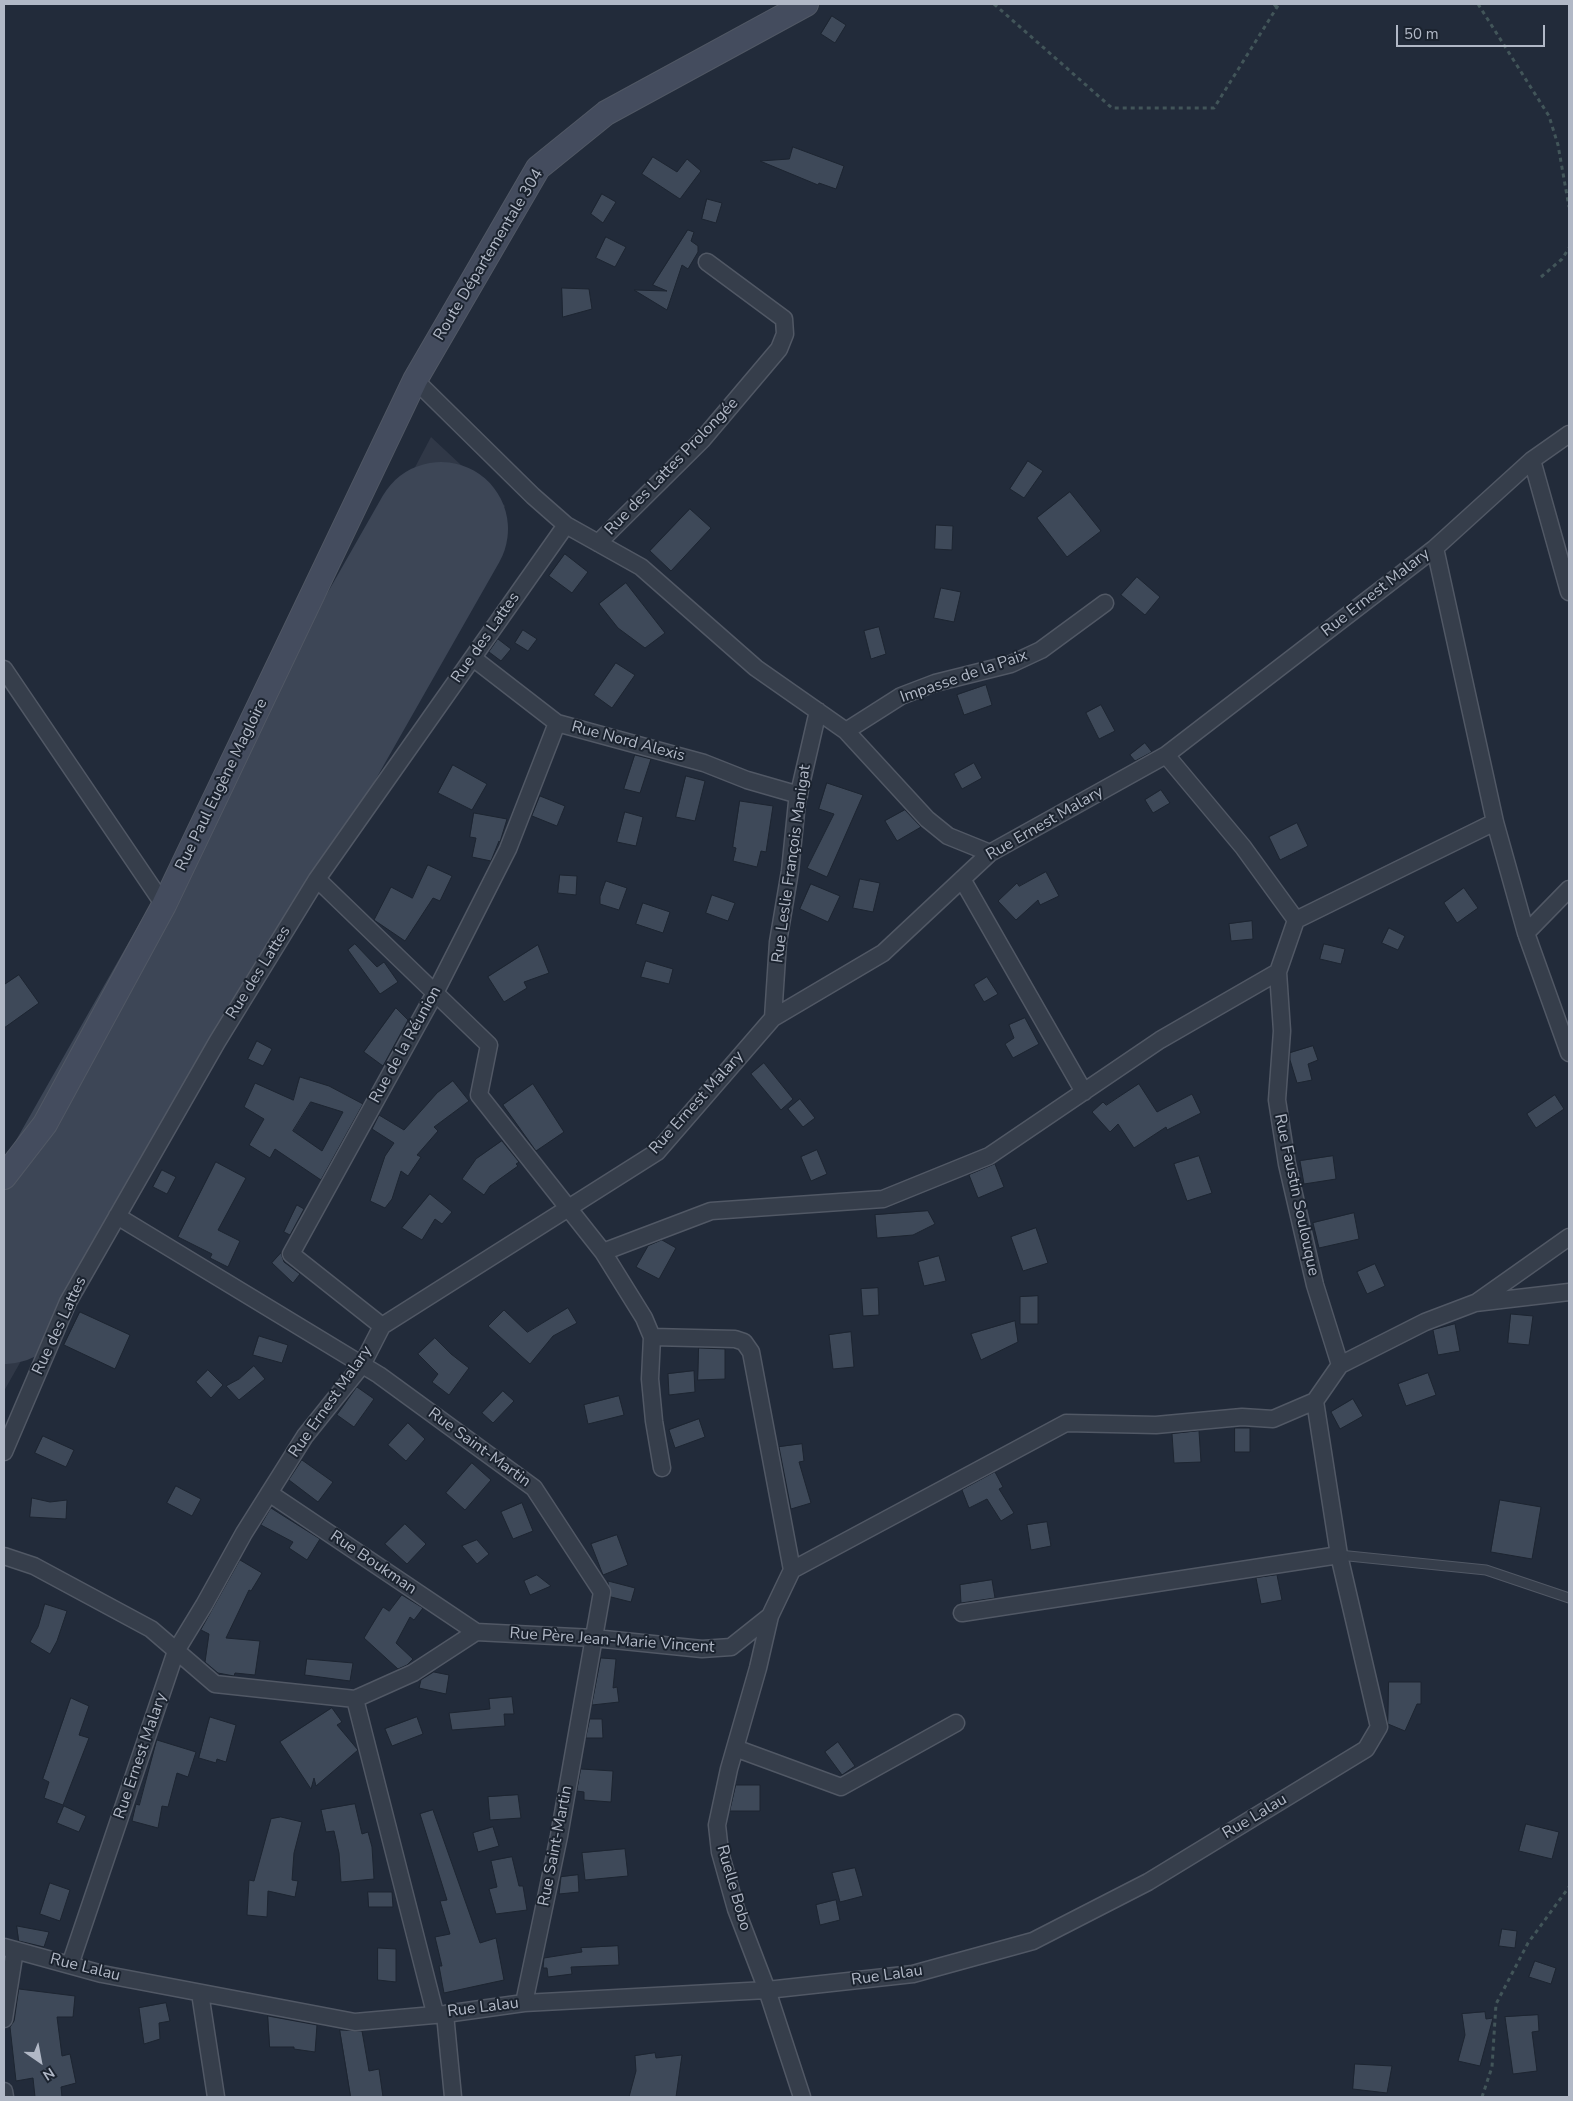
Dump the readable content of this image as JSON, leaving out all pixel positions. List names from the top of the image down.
{
  "streets": {
    "main road": ["Route Départementale 304", "Rue Paul Eugène Magloire"],
    "street": [
      "Rue des Lattes Prolongée",
      "Rue Ernest Malary",
      "Rue des Lattes",
      "Impasse de la Paix",
      "Rue Nord Alexis",
      "Rue Leslie François Manigat",
      "Rue de la Réunion",
      "Rue Faustin Soulouque",
      "Rue Saint-Martin",
      "Rue Boukman",
      "Rue Père Jean-Marie Vincent",
      "Rue Lalau",
      "Ruelle Bobo"
    ]
  },
  "crossings": [
    ["Route Départementale 304", "Rue Paul Eugène Magloire"],
    ["Rue Ernest Malary", "Rue Leslie François Manigat"],
    ["Rue Ernest Malary", "Rue de la Réunion"],
    ["Rue Ernest Malary", "Rue Saint-Martin"],
    ["Rue Ernest Malary", "Rue Boukman"],
    ["Rue Ernest Malary", "Rue Lalau"],
    ["Rue des Lattes", "Rue Nord Alexis"],
    ["Rue des Lattes", "Rue Saint-Martin"],
    ["Rue Nord Alexis", "Rue Leslie François Manigat"],
    ["Rue Nord Alexis", "Rue de la Réunion"],
    ["Rue Saint-Martin", "Rue Père Jean-Marie Vincent"],
    ["Rue Saint-Martin", "Rue Lalau"],
    ["Rue Boukman", "Rue Père Jean-Marie Vincent"],
    ["Rue Père Jean-Marie Vincent", "Ruelle Bobo"],
    ["Rue Lalau", "Ruelle Bobo"]
  ],
  "scale_bar": "50 m",
  "north": "bottom right"
}
